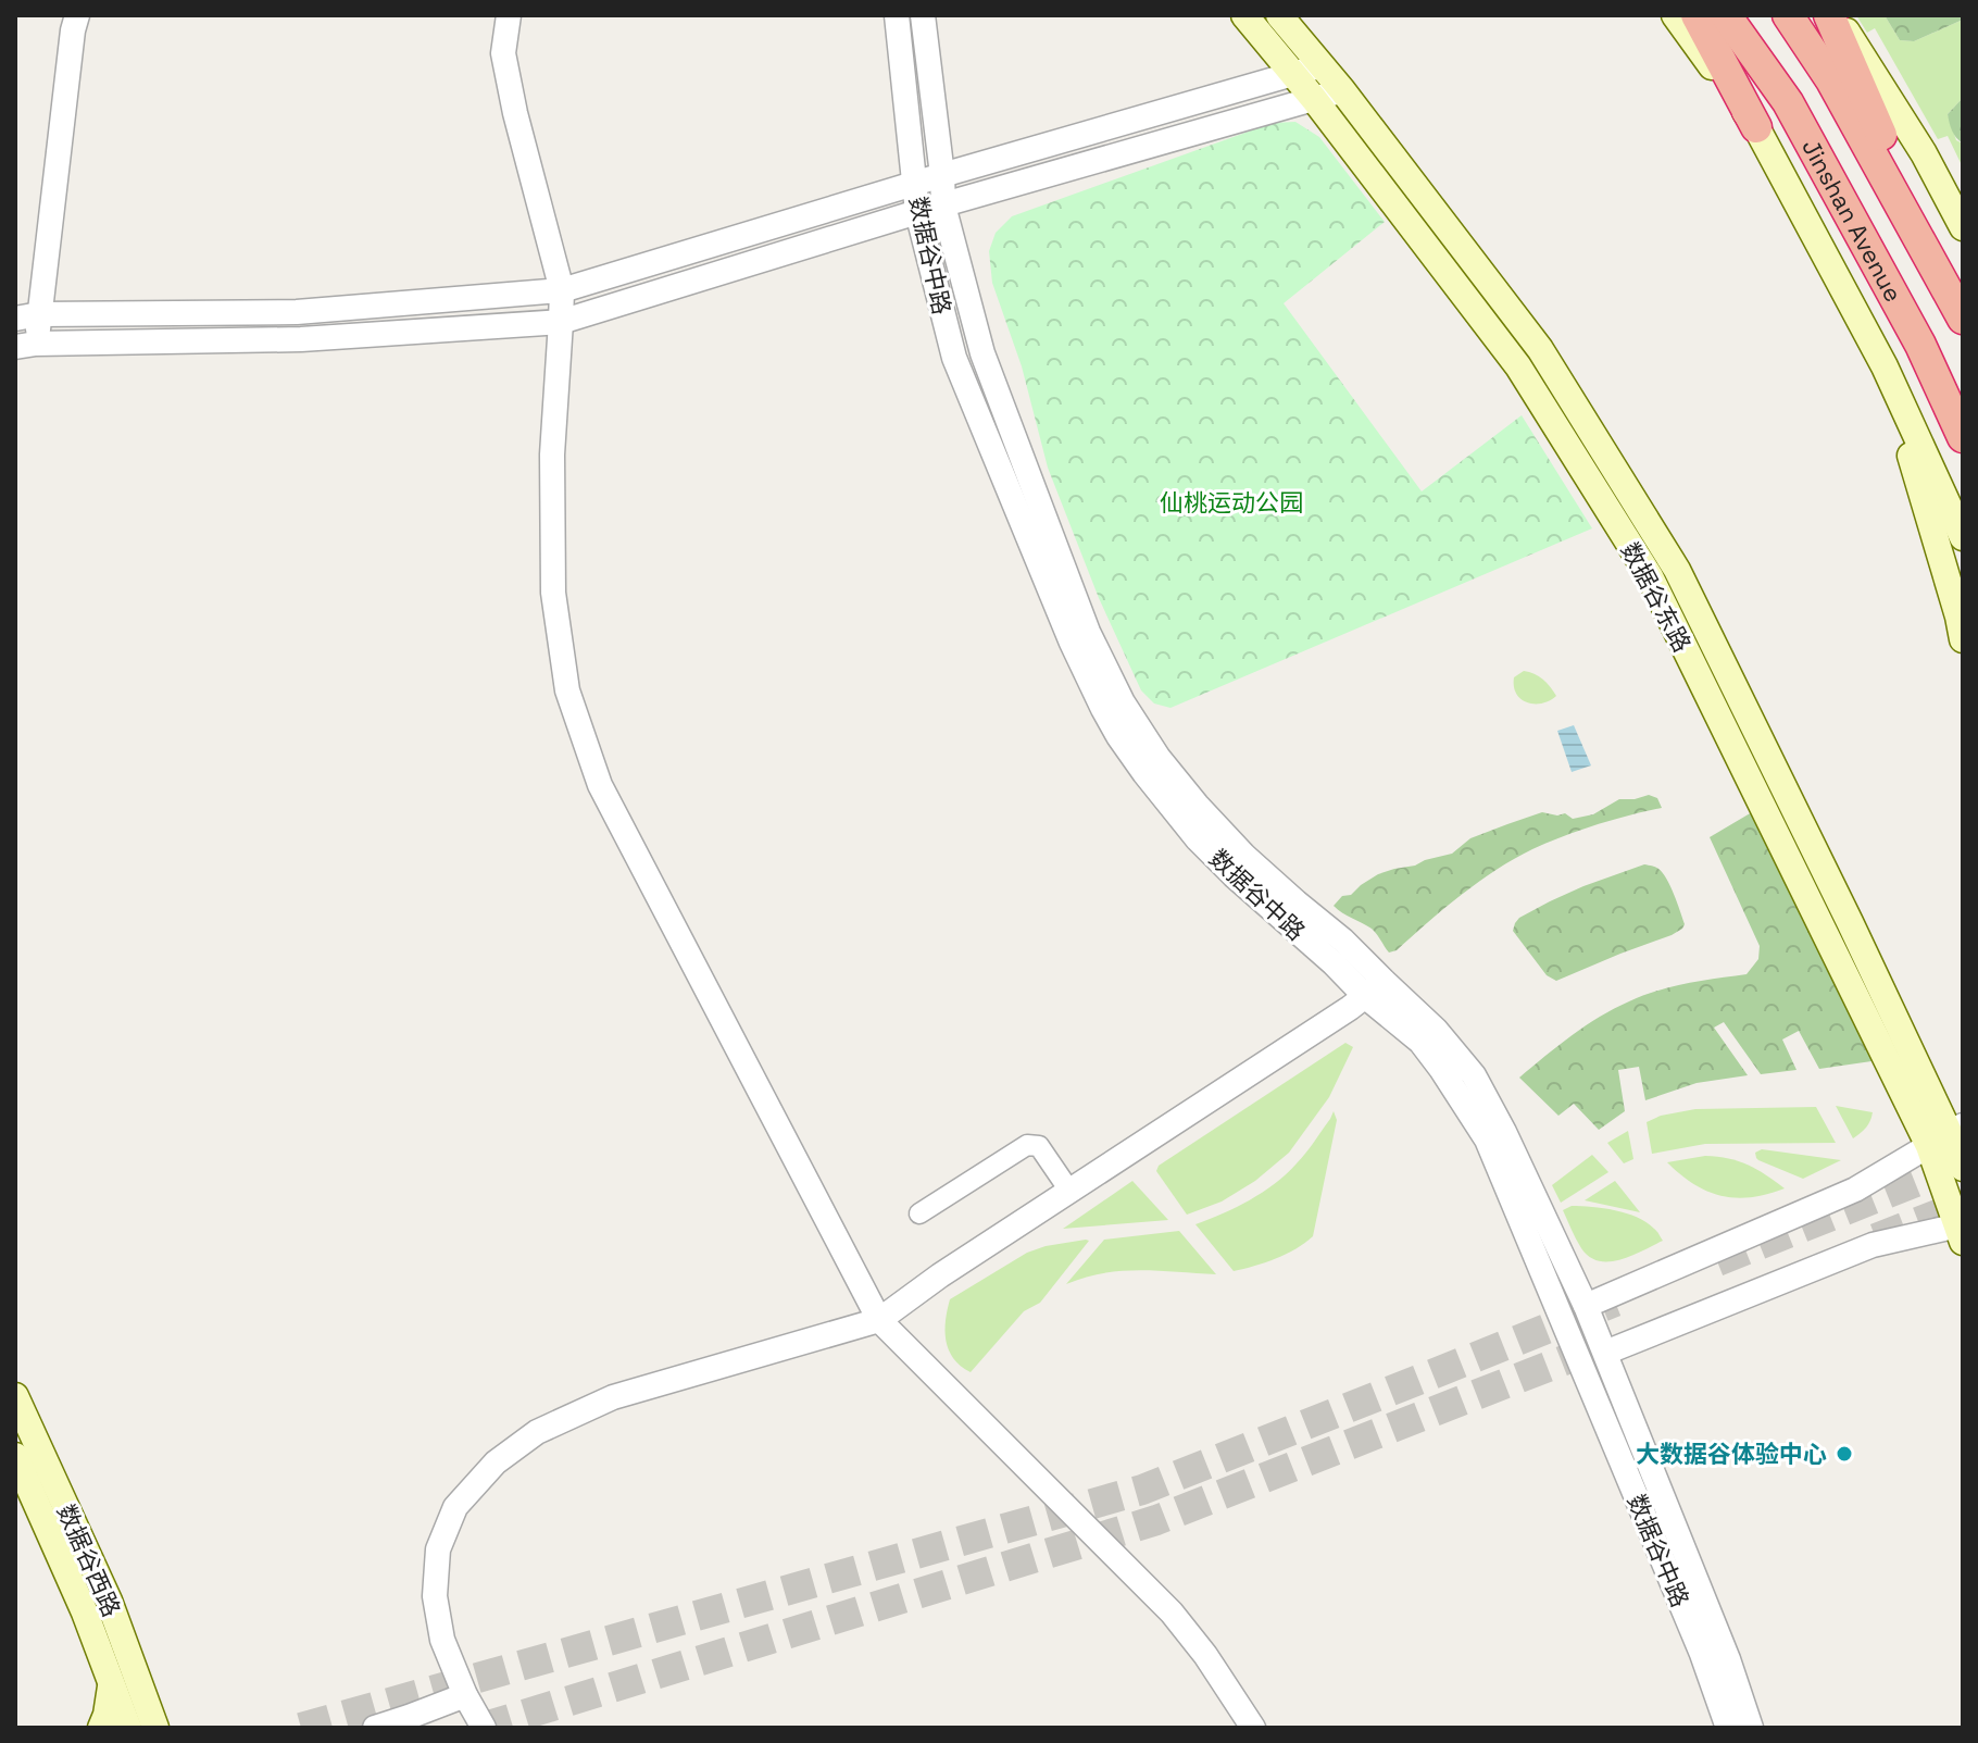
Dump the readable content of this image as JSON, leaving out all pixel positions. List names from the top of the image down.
{
  "streets": {
    "highway": ["Jinshan Avenue"],
    "main road": ["数据谷东路", "数据谷西路"],
    "street": ["数据谷中路"]
  },
  "parks": ["仙桃运动公园"],
  "places": ["大数据谷体验中心"]
}
